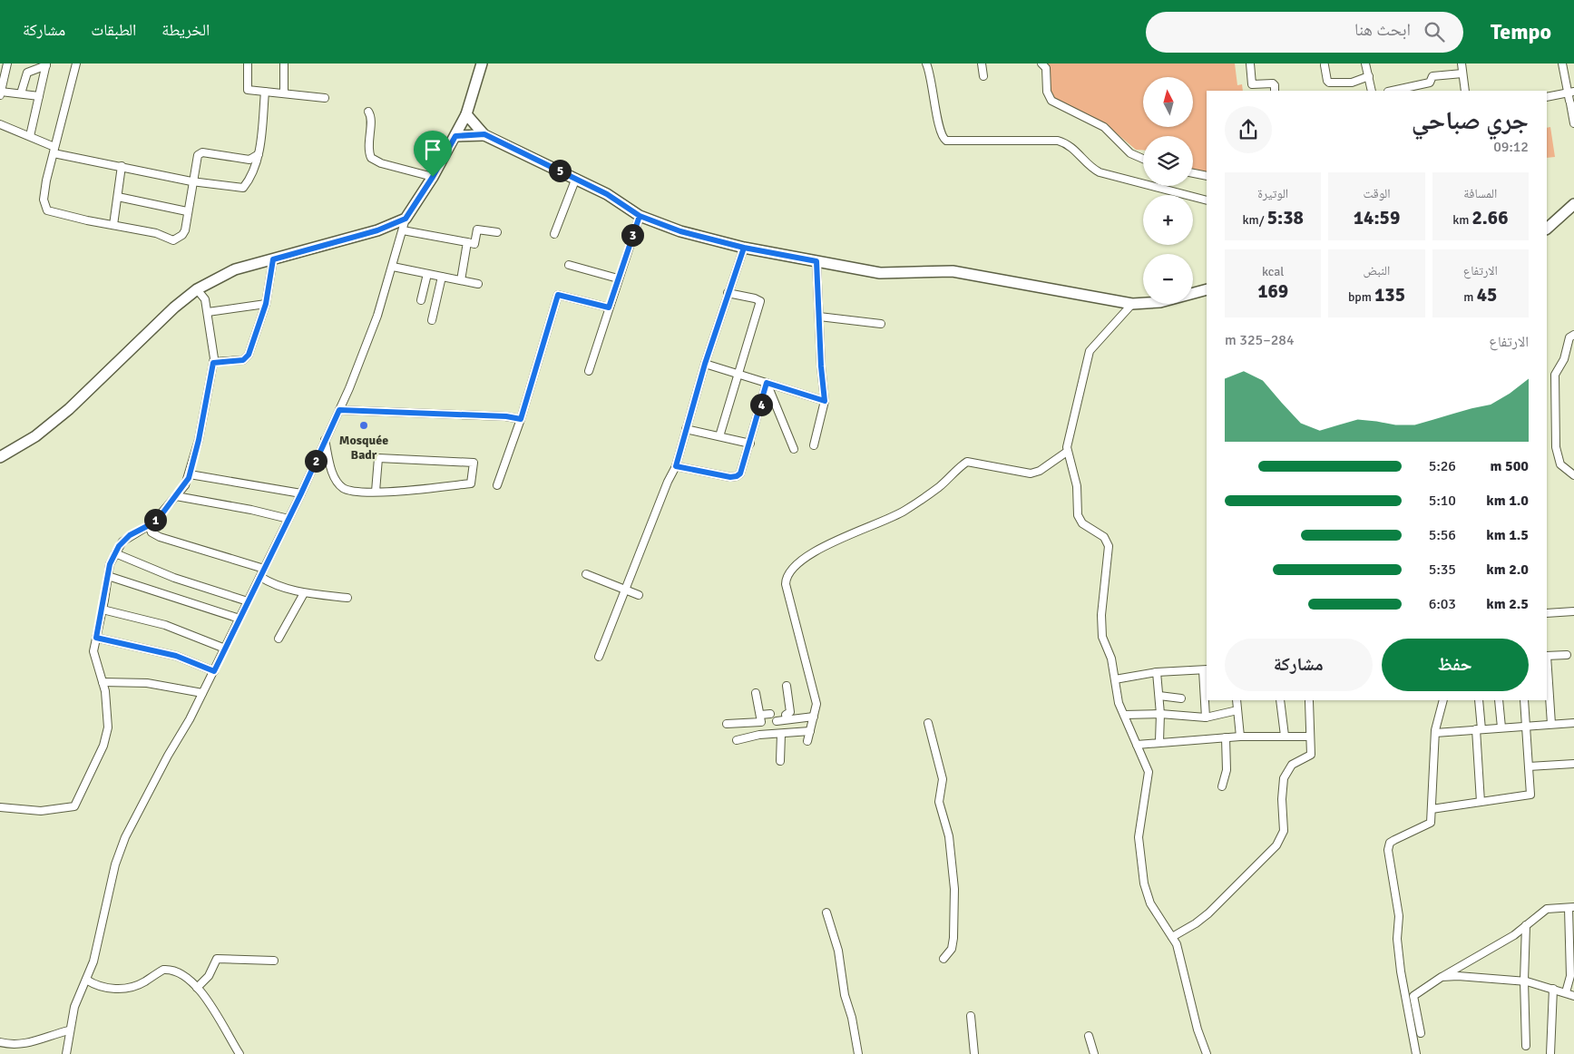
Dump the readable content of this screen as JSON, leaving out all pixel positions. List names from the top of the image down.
{
  "places": ["Mosquée Badr"],
  "north": "top",
  "page": {
    "header": "Tempo",
    "search": "ابحث هنا",
    "nav": ["الخريطة", "الطبقات", "مشاركة"],
    "map_buttons": ["+", "−"],
    "heading": ["جري صباحي", "09:12"],
    "pins": [
      "5",
      "3",
      "4",
      "2",
      "1"
    ],
    "stats": [
      ["المسافة", "2.66 km"],
      ["الوقت", "14:59"],
      ["الوتيرة", "5:38 /km"],
      ["الارتفاع", "45 m"],
      ["النبض", "135 bpm"],
      ["kcal", "169"]
    ],
    "chart": ["الارتفاع", "284–325 m"],
    "list": [
      {
        "name": "500 m",
        "note": "5:26"
      },
      {
        "name": "1.0 km",
        "note": "5:10"
      },
      {
        "name": "1.5 km",
        "note": "5:56"
      },
      {
        "name": "2.0 km",
        "note": "5:35"
      },
      {
        "name": "2.5 km",
        "note": "6:03"
      }
    ],
    "buttons": ["حفظ", "مشاركة"]
  }
}
